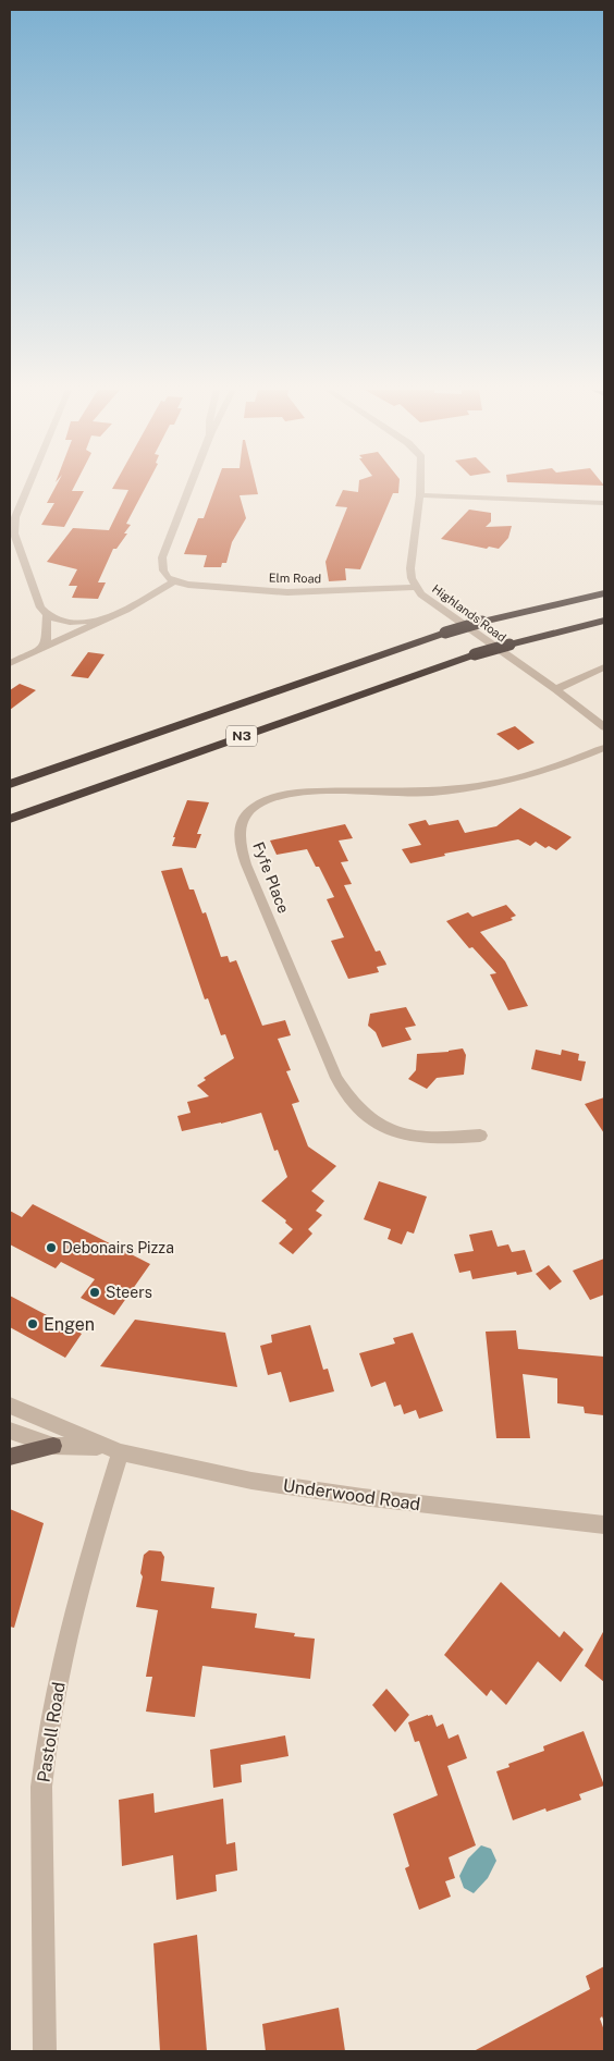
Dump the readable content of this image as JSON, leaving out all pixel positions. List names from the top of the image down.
{
  "streets": {
    "highway": ["N3"],
    "street": [
      "Elm Road",
      "Highlands Road",
      "Fyfe Place",
      "Underwood Road",
      "Pastoll Road"
    ]
  },
  "crossings": [
    ["Elm Road", "Highlands Road"],
    ["Underwood Road", "Pastoll Road"]
  ],
  "places": ["Debonairs Pizza", "Steers", "Engen"]
}
